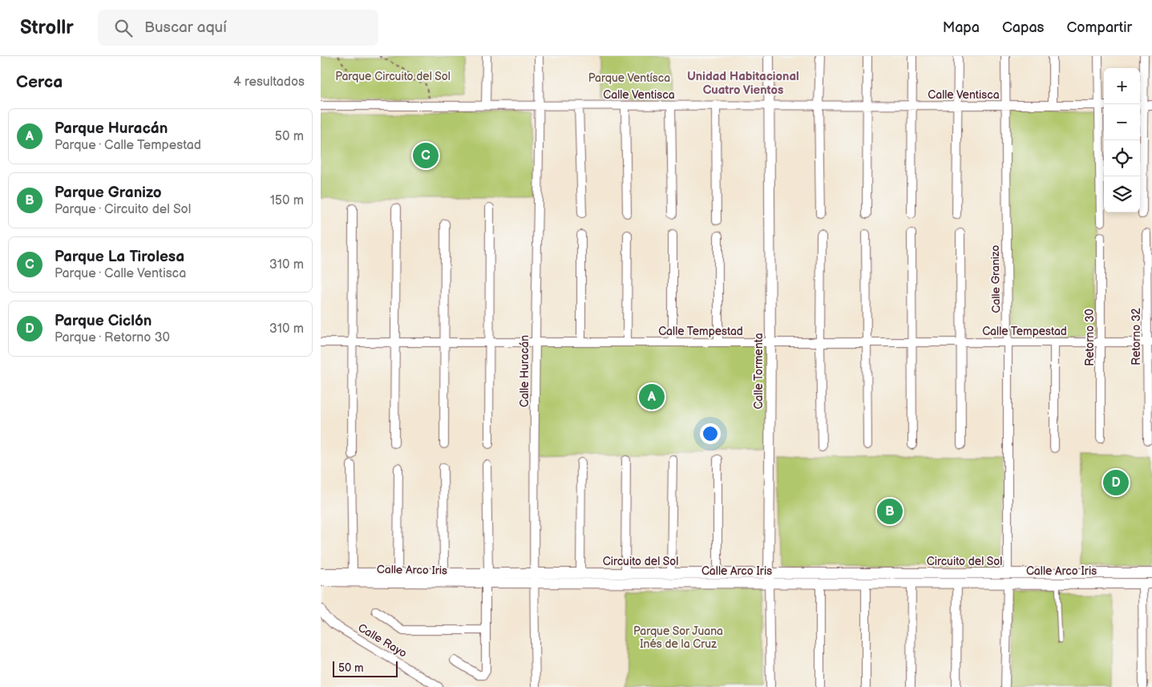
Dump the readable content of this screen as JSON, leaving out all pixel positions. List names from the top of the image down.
{
  "streets": {
    "street": [
      "Calle Ventisca",
      "Calle Granizo",
      "Calle Tempestad",
      "Retorno 32",
      "Retorno 30",
      "Calle Huracán",
      "Calle Tormenta",
      "Circuito del Sol",
      "Calle Arco Iris",
      "Calle Rayo"
    ]
  },
  "crossings": [
    ["Calle Ventisca", "Calle Granizo"],
    ["Calle Ventisca", "Calle Huracán"],
    ["Calle Ventisca", "Calle Tormenta"],
    ["Calle Granizo", "Calle Tempestad"],
    ["Calle Granizo", "Circuito del Sol"],
    ["Calle Granizo", "Calle Arco Iris"],
    ["Calle Tempestad", "Retorno 32"],
    ["Calle Tempestad", "Retorno 30"],
    ["Calle Tempestad", "Calle Huracán"],
    ["Calle Tempestad", "Calle Tormenta"],
    ["Calle Huracán", "Circuito del Sol"],
    ["Calle Huracán", "Calle Arco Iris"],
    ["Calle Tormenta", "Circuito del Sol"],
    ["Calle Tormenta", "Calle Arco Iris"],
    ["Circuito del Sol", "Calle Arco Iris"]
  ],
  "districts": ["Unidad Habitacional Cuatro Vientos"],
  "parks": ["Parque Circuito del Sol", "Parque Ventísca", "Parque Sor Juana Inés de la Cruz"],
  "scale_bar": "50 m",
  "page": {
    "header": "Strollr",
    "search": "Buscar aquí",
    "nav": ["Mapa", "Capas", "Compartir"],
    "heading": ["Cerca", "4 resultados"],
    "map_buttons": ["+", "−"],
    "list": [
      {
        "mark": "A",
        "name": "Parque Huracán",
        "note": "Parque · Calle Tempestad",
        "value": "50 m"
      },
      {
        "mark": "B",
        "name": "Parque Granizo",
        "note": "Parque · Circuito del Sol",
        "value": "150 m"
      },
      {
        "mark": "C",
        "name": "Parque La Tirolesa",
        "note": "Parque · Calle Ventisca",
        "value": "310 m"
      },
      {
        "mark": "D",
        "name": "Parque Ciclón",
        "note": "Parque · Retorno 30",
        "value": "310 m"
      }
    ],
    "pins": [
      "C",
      "A",
      "D",
      "B"
    ],
    "scale": "50 m"
  }
}
